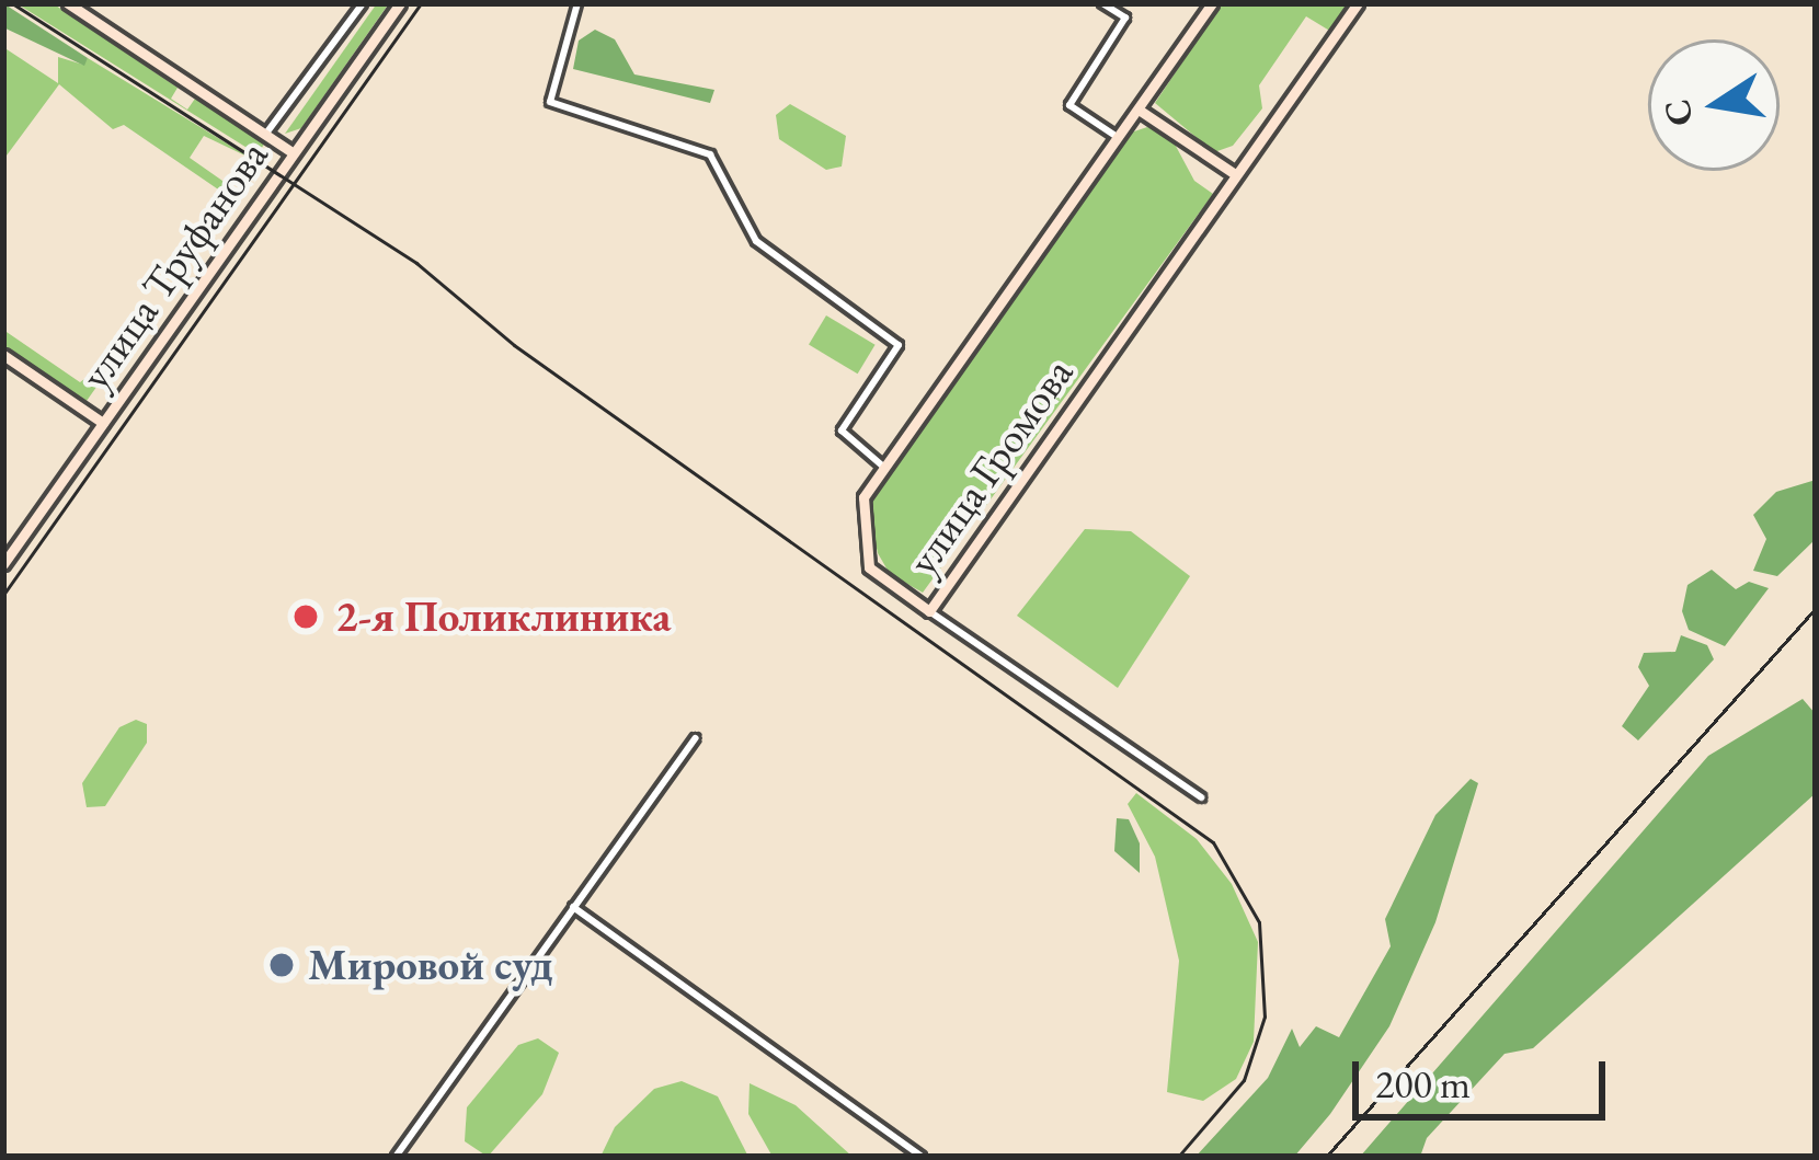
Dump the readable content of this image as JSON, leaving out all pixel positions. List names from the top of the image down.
{
  "streets": {
    "street": ["улица Труфанова", "улица Громова"]
  },
  "places": ["2-я Поликлиника", "Мировой суд"],
  "scale_bar": "200 m",
  "north": "left"
}
